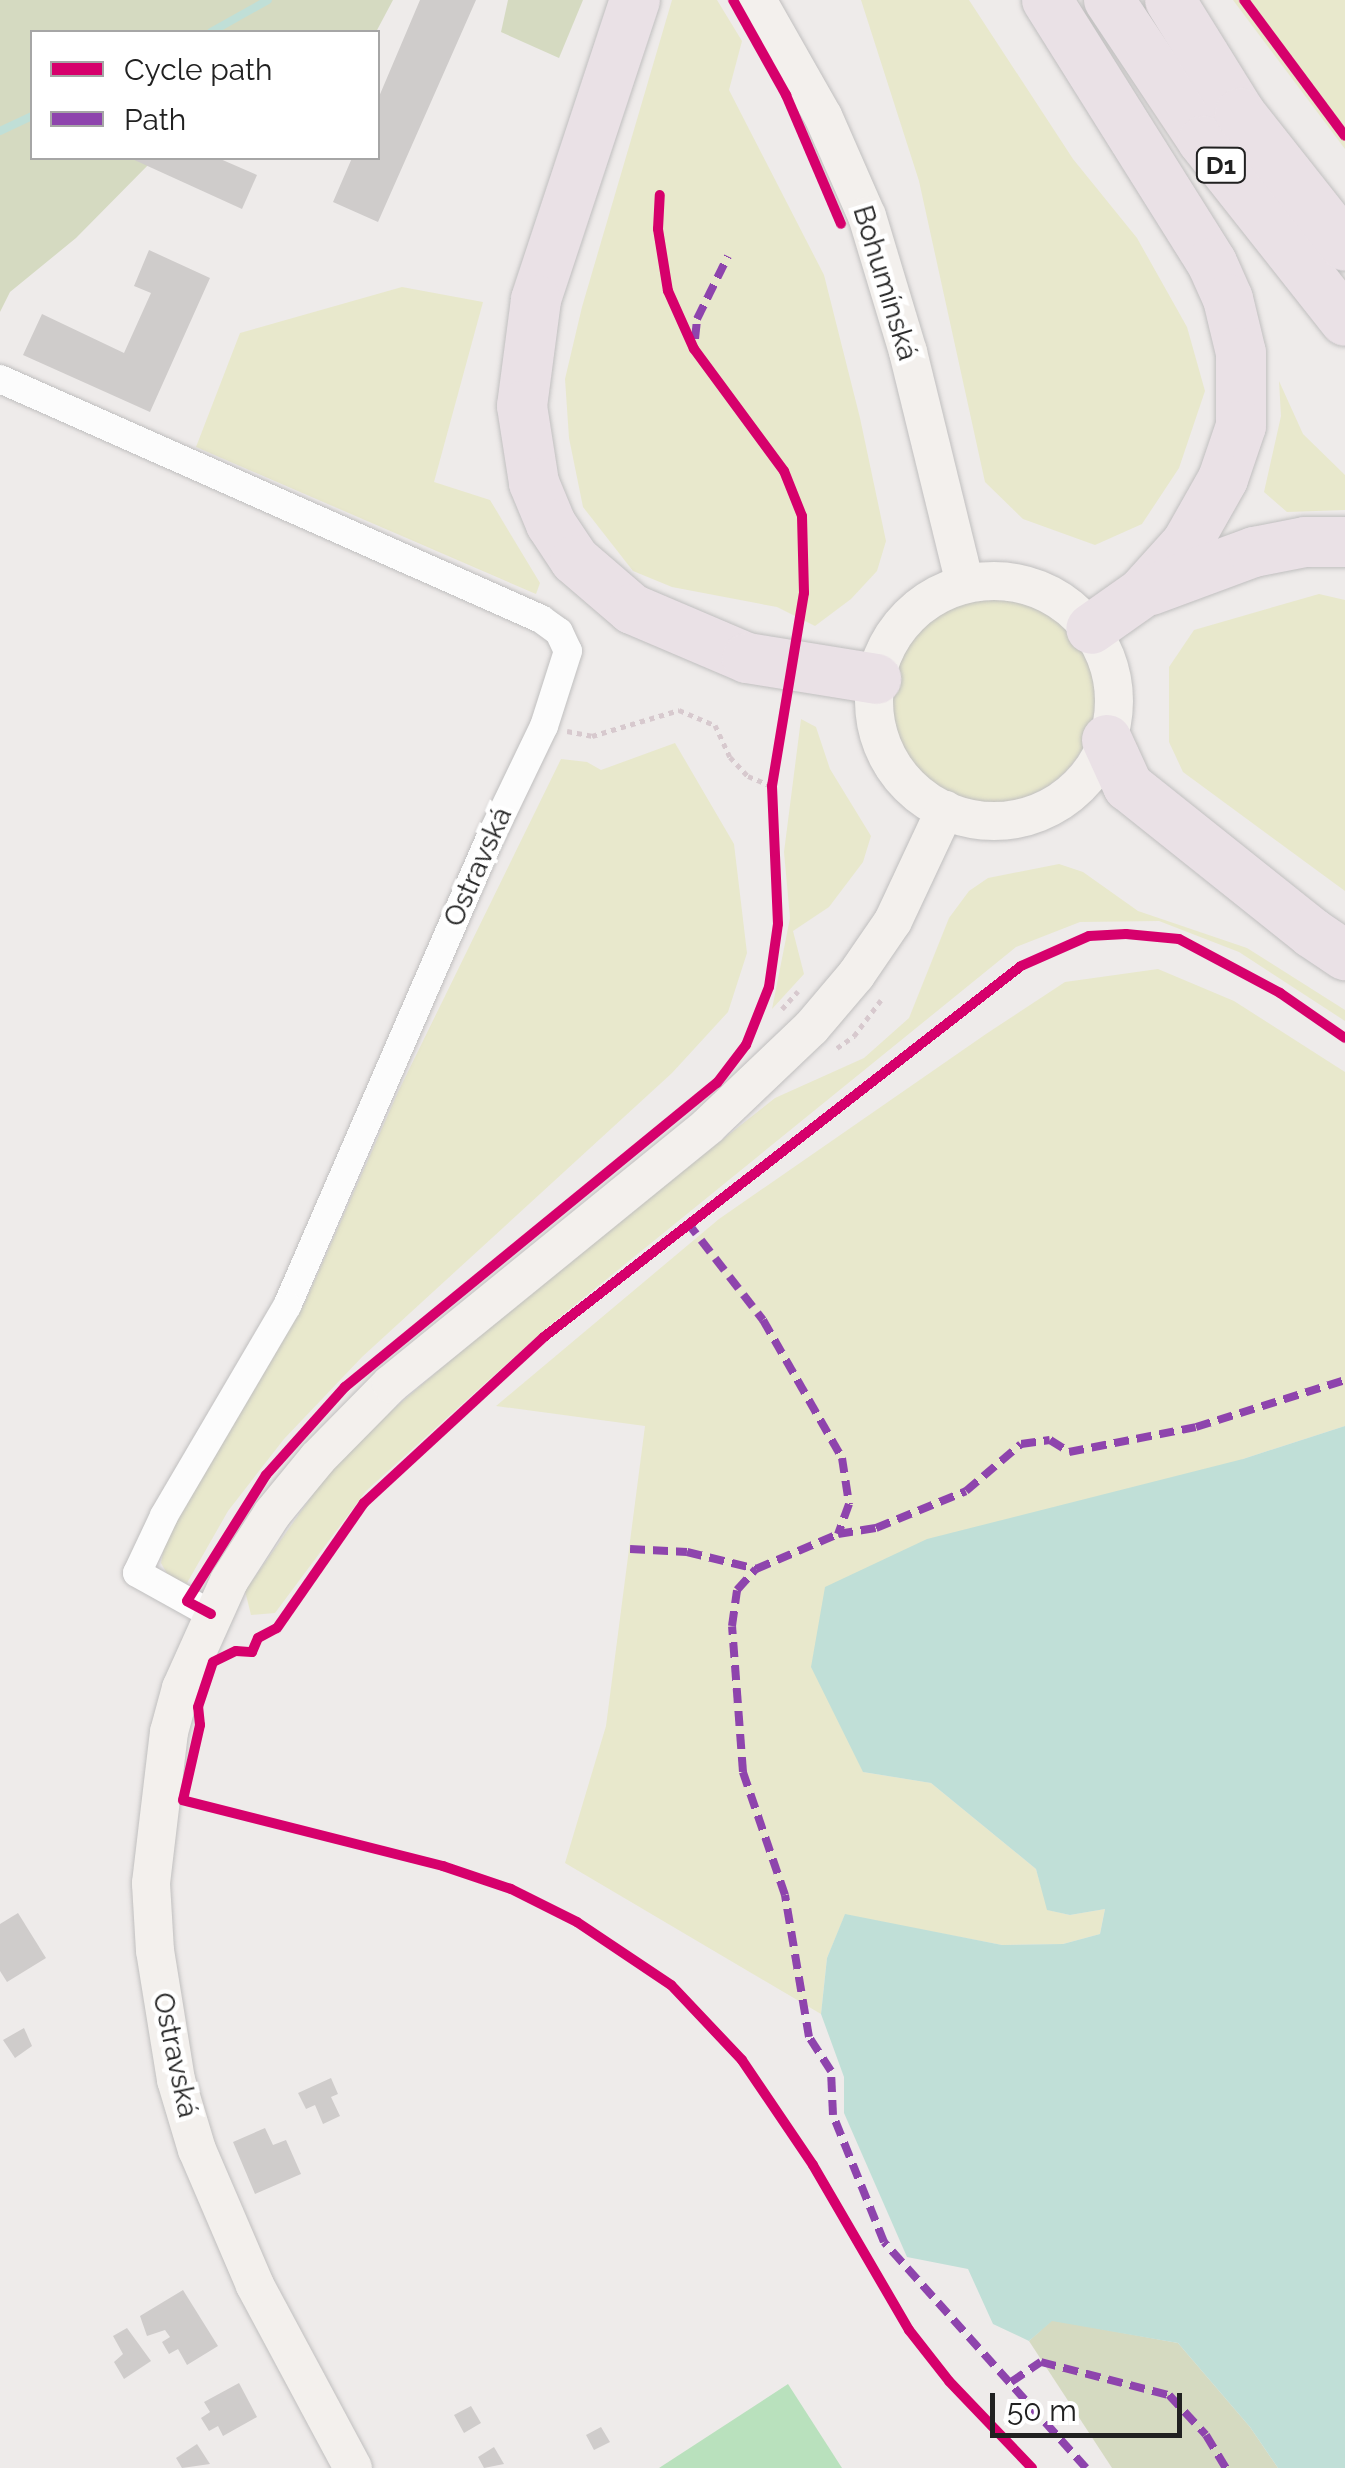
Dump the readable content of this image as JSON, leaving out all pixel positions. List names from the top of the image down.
{
  "streets": {
    "highway": ["D1"],
    "main road": ["Bohumínská", "Ostravská"]
  },
  "crossings": [
    ["Bohumínská", "Ostravská"]
  ],
  "legend": ["Cycle path", "Path"],
  "scale_bar": "50 m"
}
